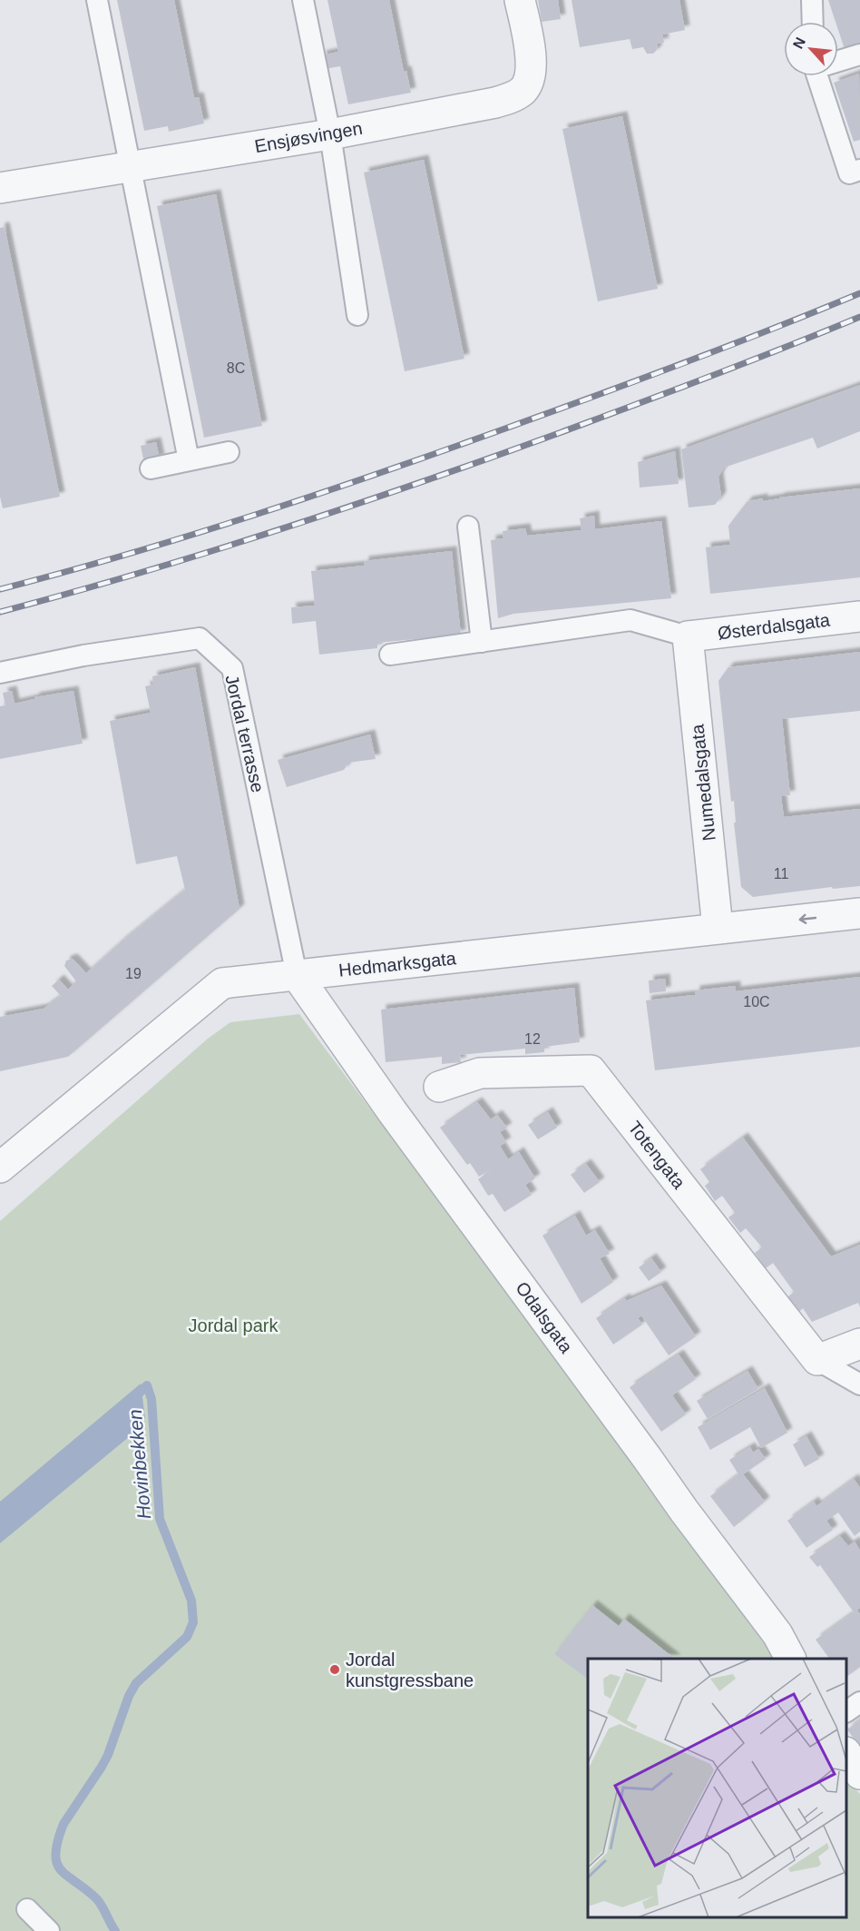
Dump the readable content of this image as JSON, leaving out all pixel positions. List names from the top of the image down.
{
  "streets": {
    "street": [
      "Ensjøsvingen",
      "Østerdalsgata",
      "Numedalsgata",
      "Hedmarksgata",
      "Totengata",
      "Odalsgata"
    ],
    "lane": ["Jordal terrasse"]
  },
  "crossings": [
    ["Østerdalsgata", "Numedalsgata"],
    ["Jordal terrasse", "Hedmarksgata"],
    ["Jordal terrasse", "Odalsgata"],
    ["Numedalsgata", "Hedmarksgata"],
    ["Hedmarksgata", "Odalsgata"]
  ],
  "water": ["Hovinbekken"],
  "parks": ["Jordal park"],
  "places": ["Jordal kunstgressbane"],
  "house_numbers": [
    "8C",
    "11",
    "19",
    "10C",
    "12"
  ],
  "north": "top left"
}
